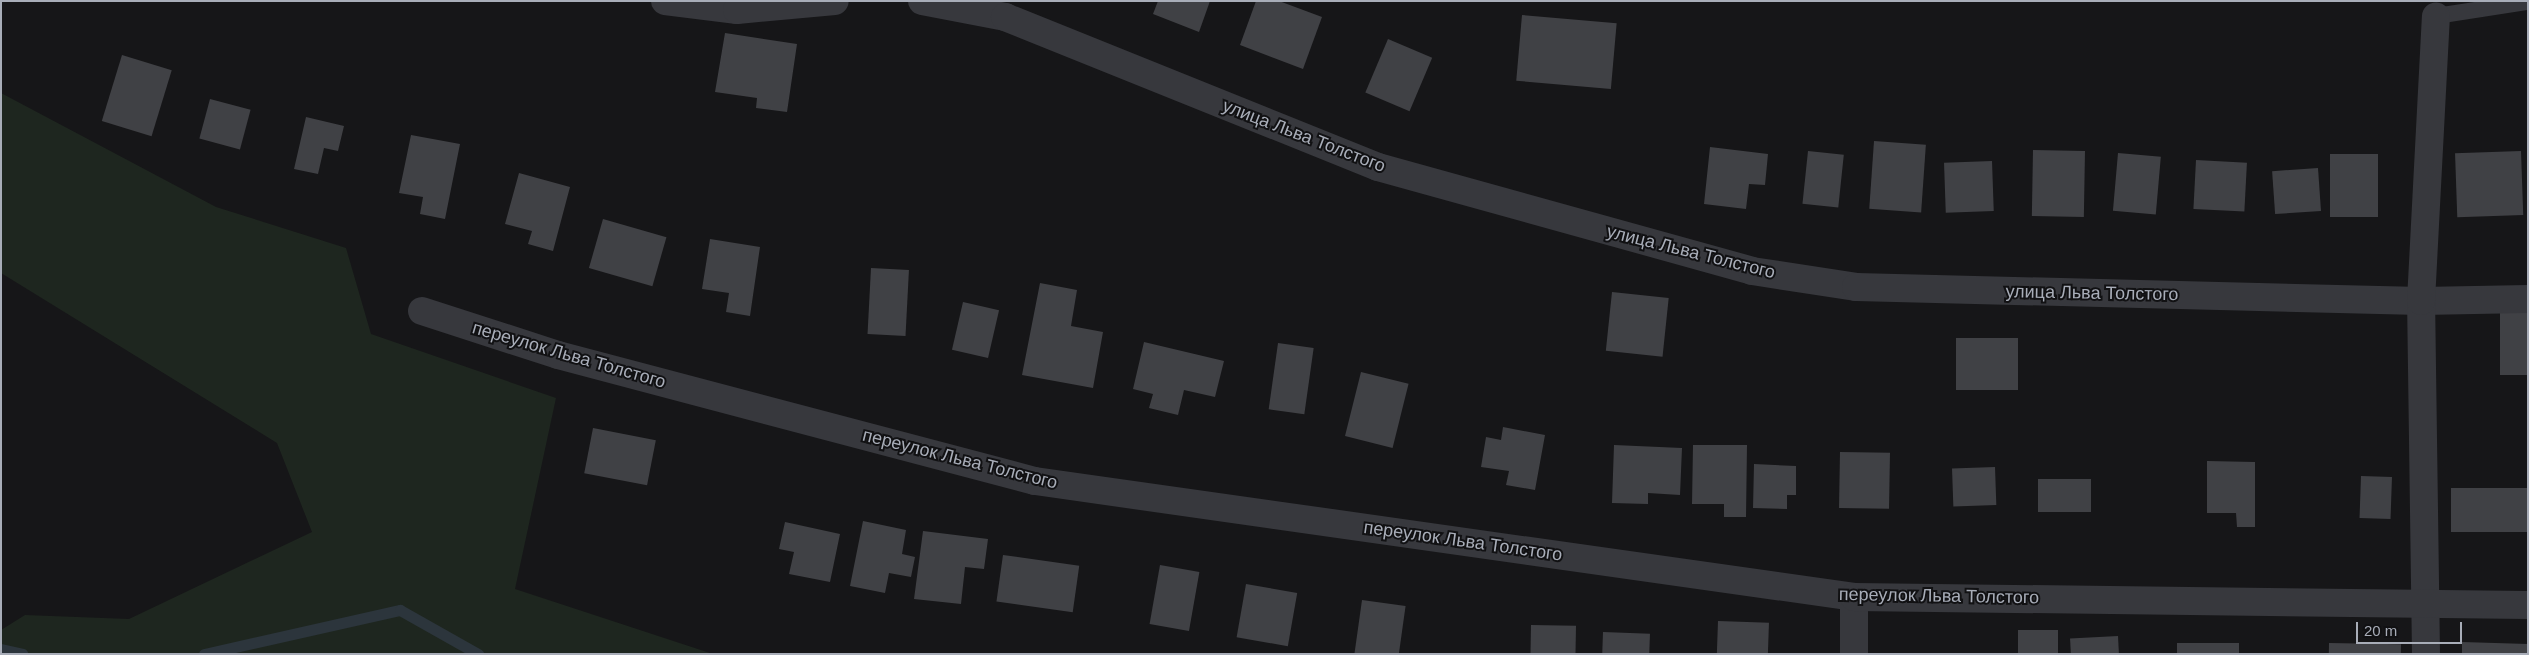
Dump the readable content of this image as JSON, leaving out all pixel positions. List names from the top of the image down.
{
  "streets": {
    "street": ["улица Льва Толстого", "переулок Льва Толстого"]
  },
  "scale_bar": "20 m"
}
